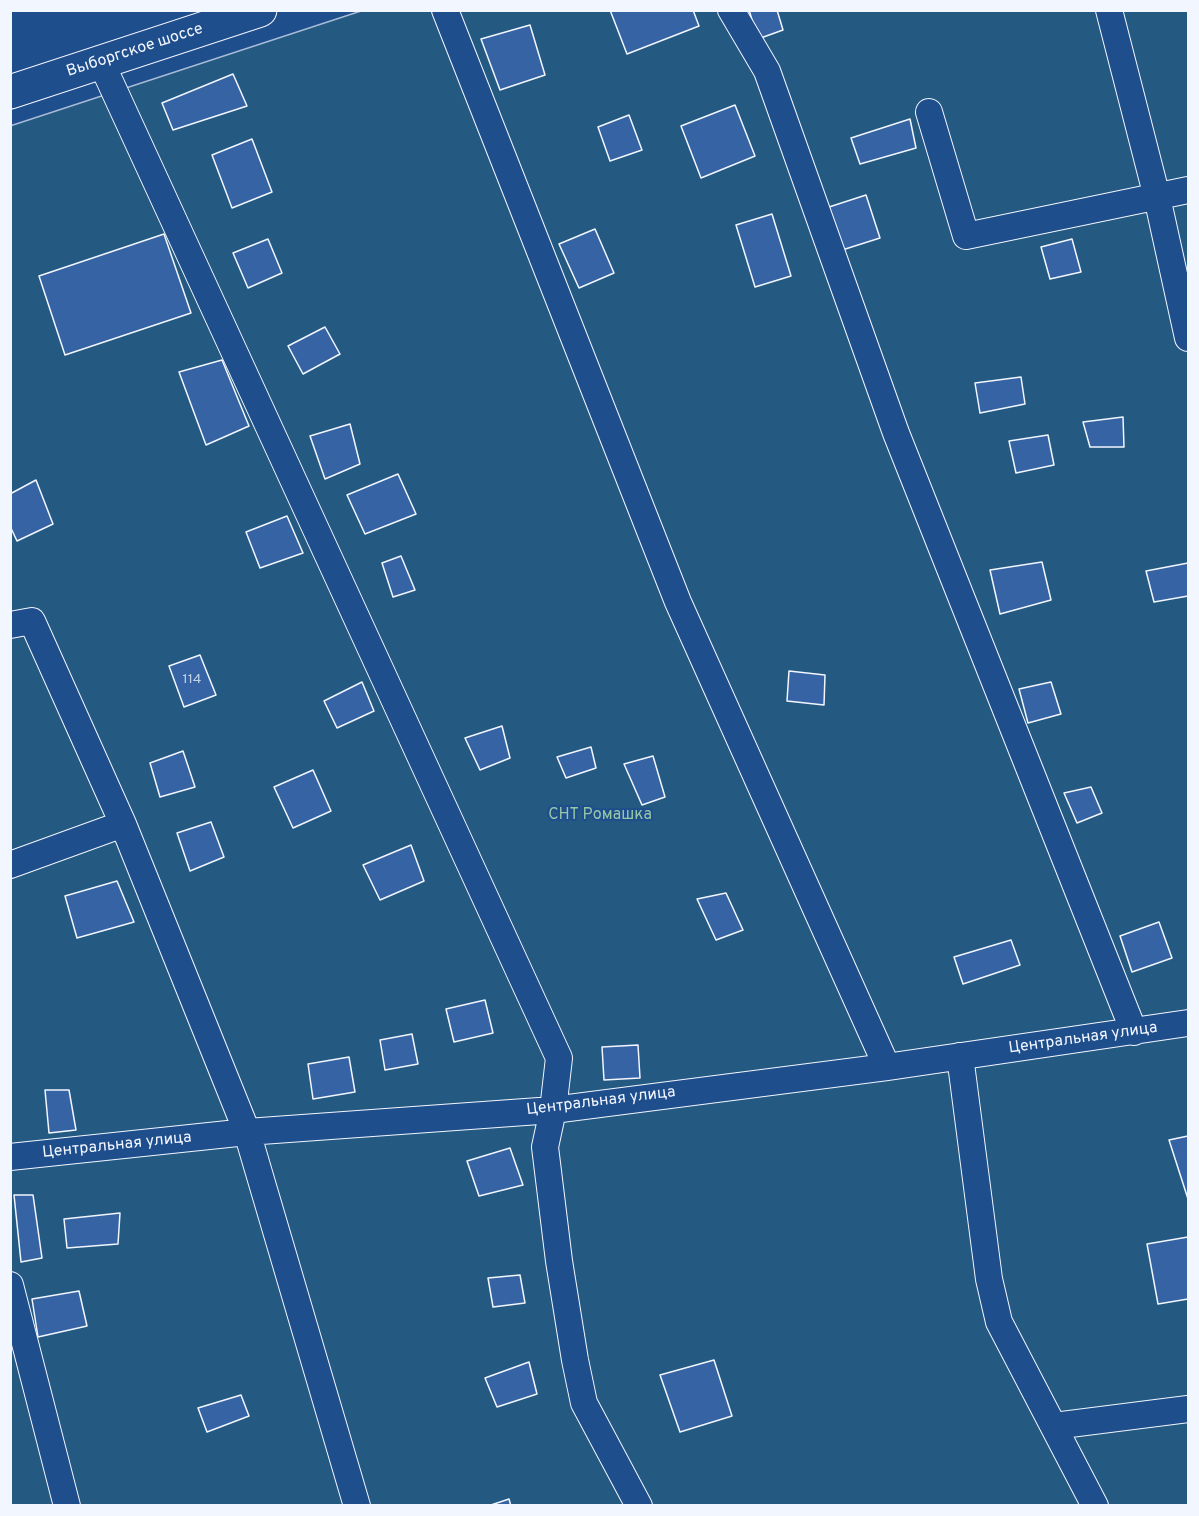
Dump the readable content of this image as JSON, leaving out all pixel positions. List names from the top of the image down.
{
  "streets": {
    "main road": ["Выборгское шоссе"],
    "street": ["Центральная улица"]
  },
  "parks": ["СНТ Ромашка"],
  "house_numbers": ["114"]
}
